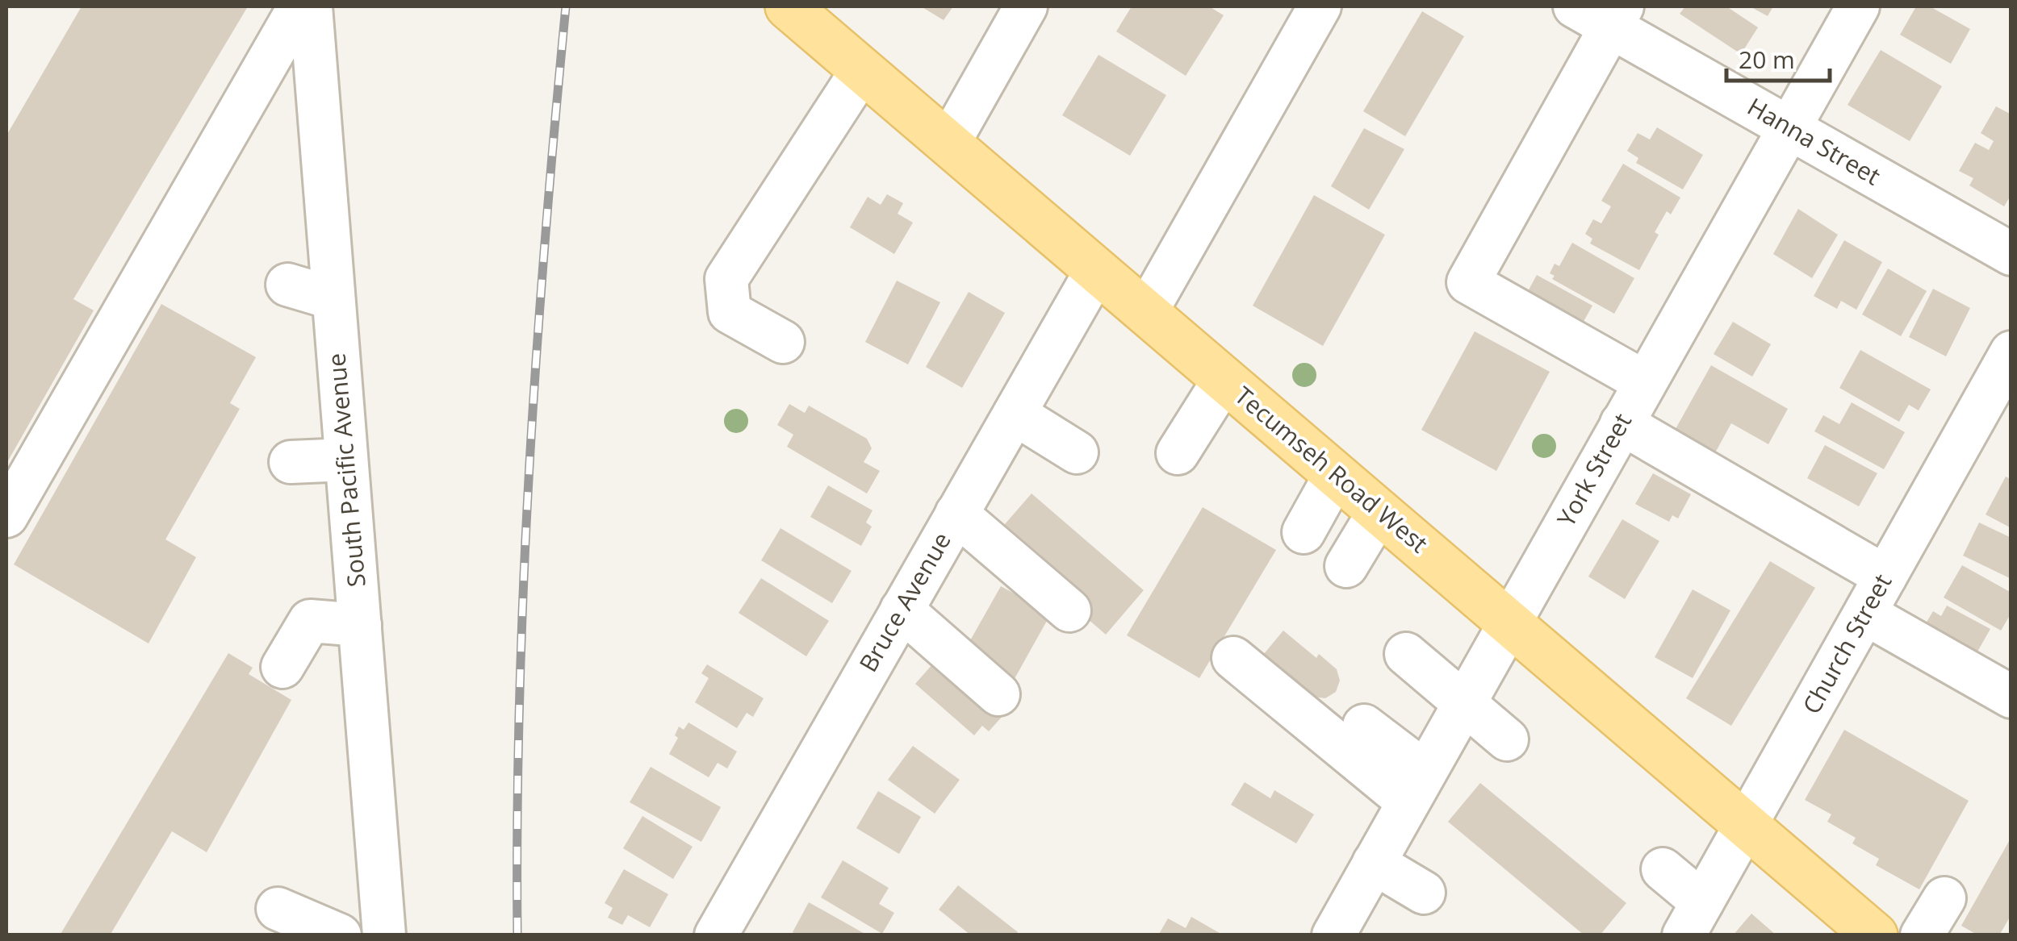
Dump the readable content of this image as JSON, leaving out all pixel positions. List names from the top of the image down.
{
  "streets": {
    "main road": ["Tecumseh Road West"],
    "street": [
      "Hanna Street",
      "South Pacific Avenue",
      "York Street",
      "Bruce Avenue",
      "Church Street"
    ]
  },
  "crossings": [
    ["Hanna Street", "York Street"],
    ["Tecumseh Road West", "York Street"],
    ["Tecumseh Road West", "Bruce Avenue"],
    ["Tecumseh Road West", "Church Street"]
  ],
  "scale_bar": "20 m"
}
